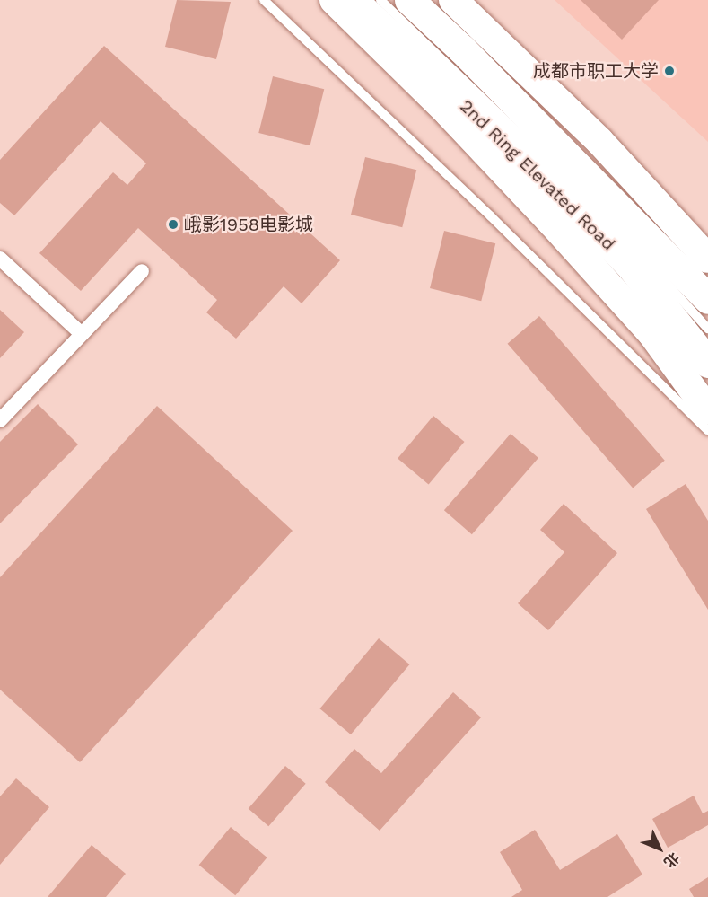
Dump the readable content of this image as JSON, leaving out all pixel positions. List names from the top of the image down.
{
  "streets": {
    "highway": ["2nd Ring Elevated Road"]
  },
  "places": ["成都市职工大学", "峨影1958电影城"],
  "north": "bottom right"
}
